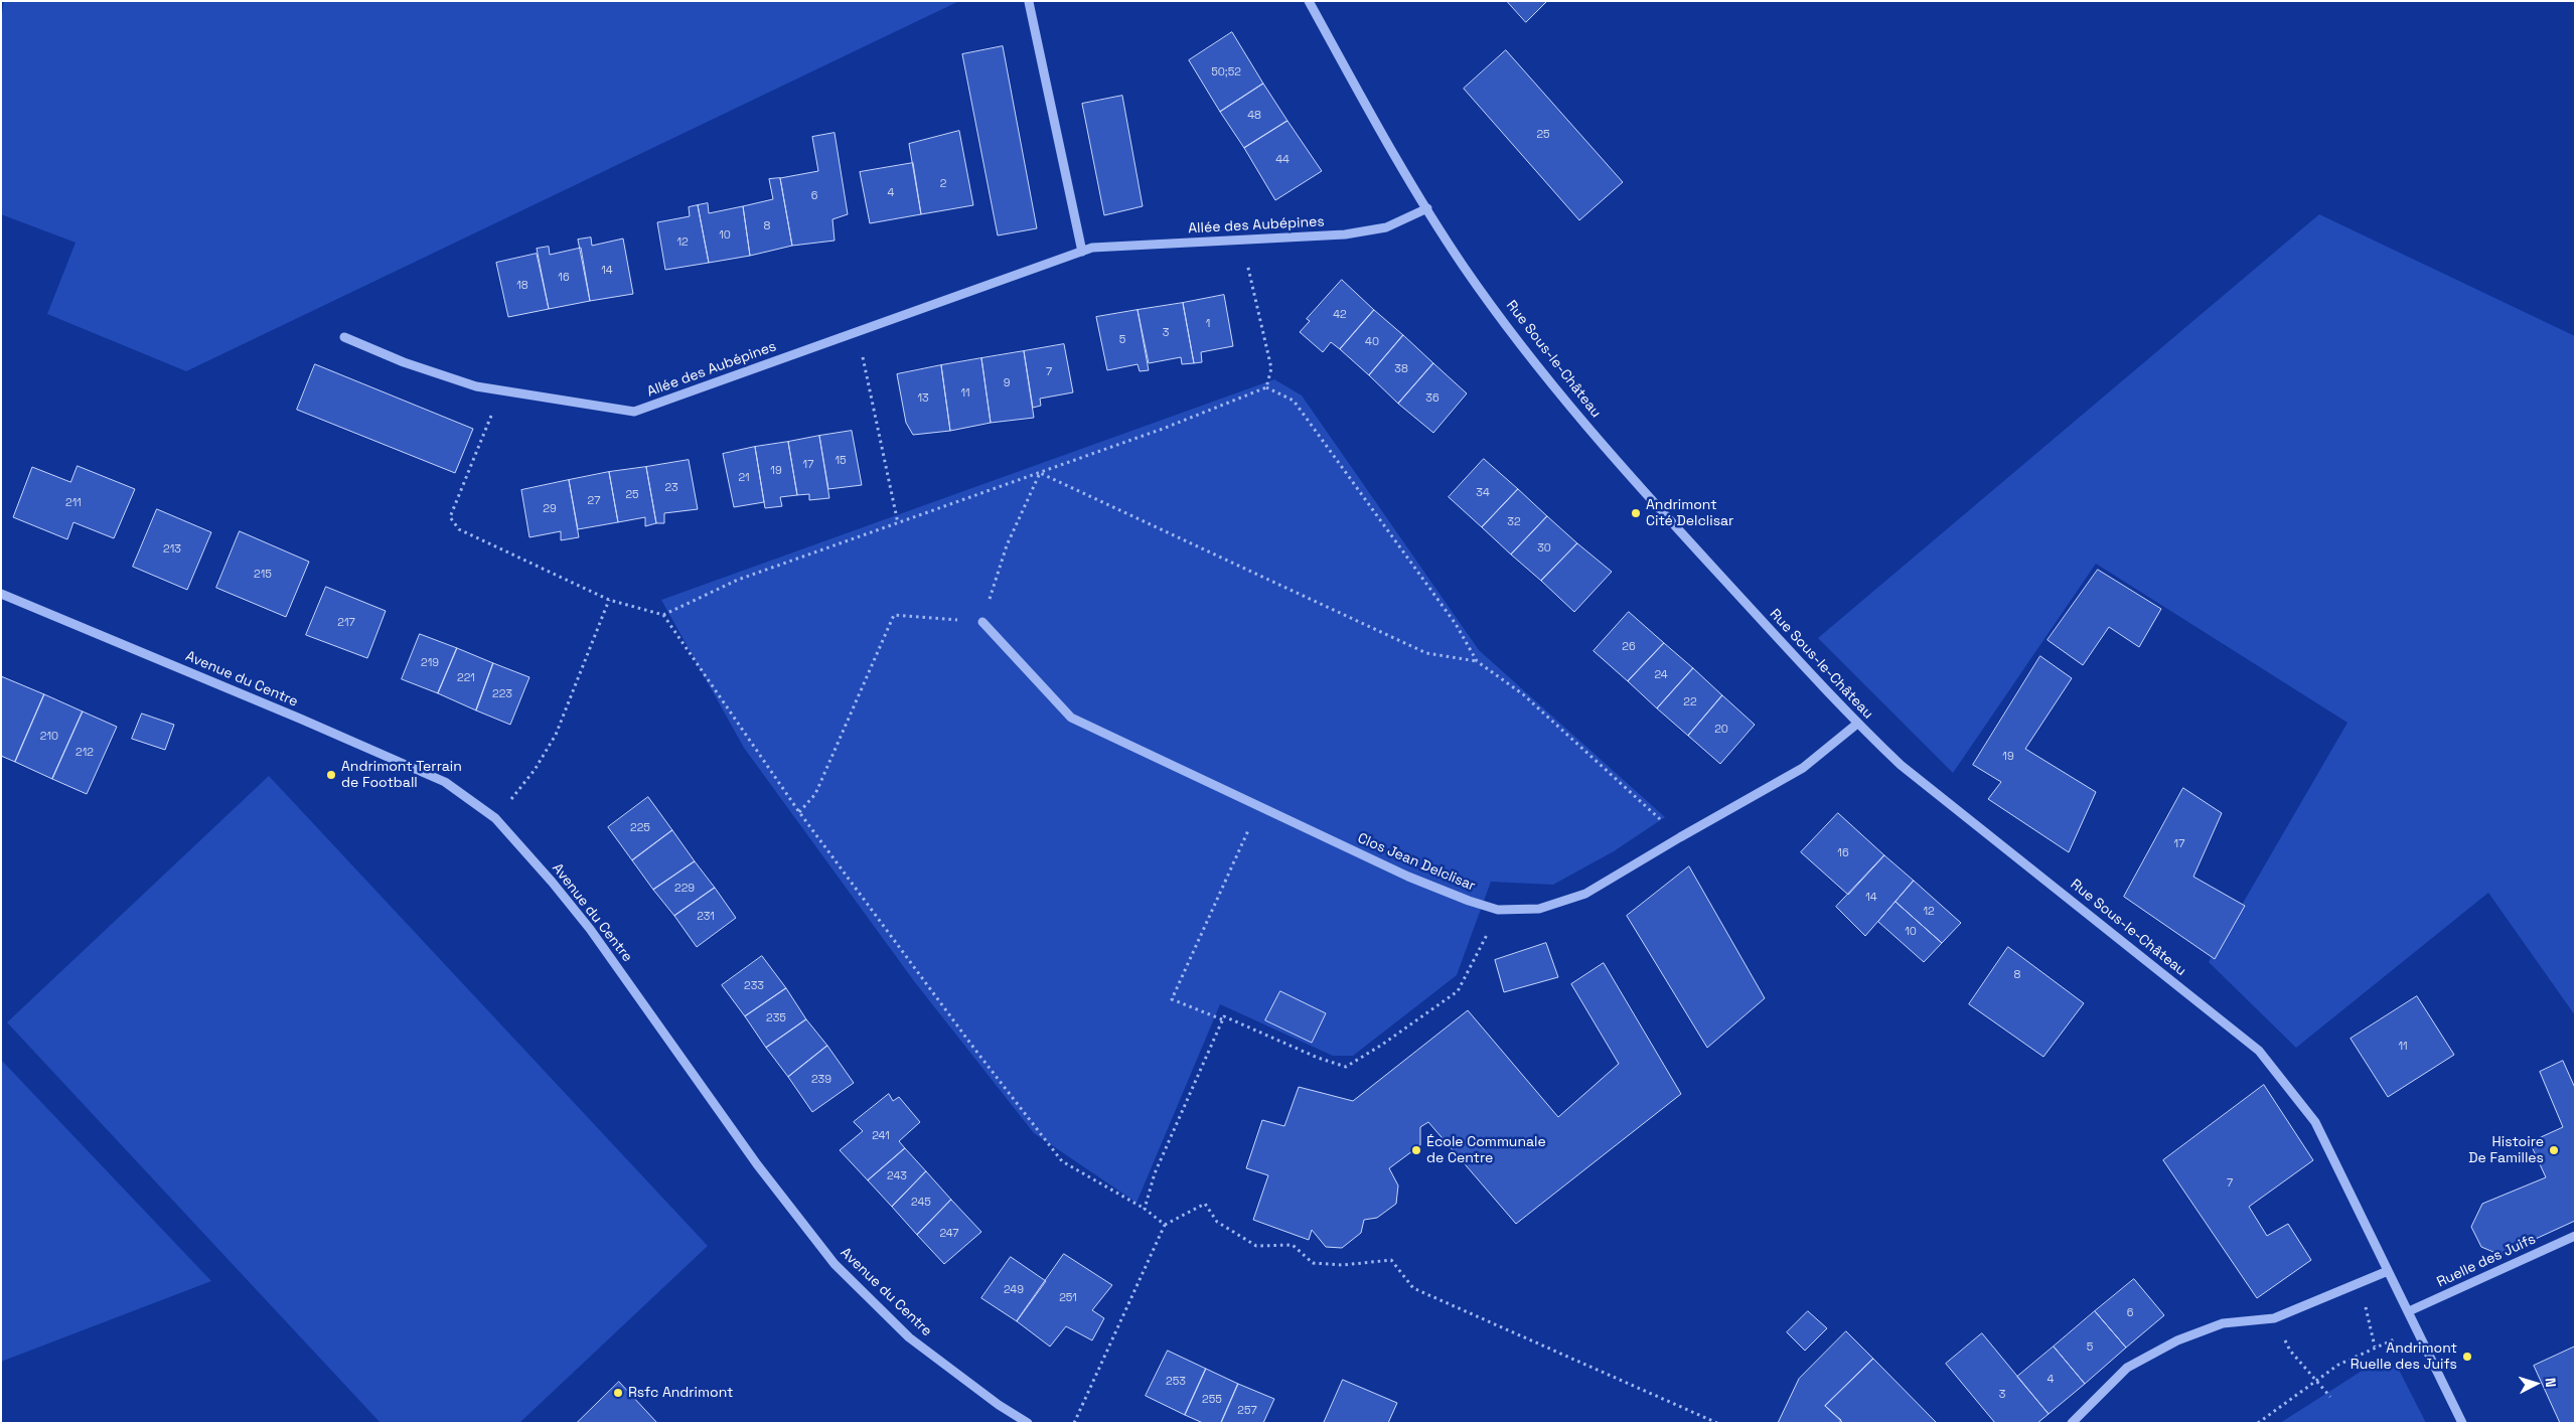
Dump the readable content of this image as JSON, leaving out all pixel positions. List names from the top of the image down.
{
  "streets": {
    "street": [
      "Allée des Aubépines",
      "Rue Sous-le-Château",
      "Avenue du Centre",
      "Clos Jean Delclisar",
      "Ruelle des Juifs"
    ]
  },
  "crossings": [
    ["Allée des Aubépines", "Rue Sous-le-Château"],
    ["Rue Sous-le-Château", "Clos Jean Delclisar"],
    ["Rue Sous-le-Château", "Ruelle des Juifs"]
  ],
  "places": [
    "Andrimont Cité Delclisar",
    "Andrimont Terrain de Football",
    "École Communale de Centre",
    "Histoire De Familles",
    "Andrimont Ruelle des Juifs",
    "Rsfc Andrimont"
  ],
  "house_numbers": [
    "50;52",
    "48",
    "25",
    "44",
    "2",
    "4",
    "6",
    "8",
    "10",
    "12",
    "14",
    "16",
    "18",
    "42",
    "1",
    "3",
    "5",
    "40",
    "38",
    "7",
    "9",
    "11",
    "13",
    "36",
    "15",
    "17",
    "19",
    "21",
    "23",
    "34",
    "25",
    "27",
    "211",
    "29",
    "32",
    "30",
    "213",
    "215",
    "217",
    "26",
    "219",
    "24",
    "221",
    "223",
    "22",
    "20",
    "210",
    "212",
    "19",
    "225",
    "17",
    "16",
    "229",
    "14",
    "12",
    "231",
    "10",
    "8",
    "233",
    "235",
    "11",
    "239",
    "241",
    "243",
    "7",
    "245",
    "247",
    "249",
    "251",
    "6",
    "5",
    "4",
    "253",
    "3",
    "255",
    "257"
  ],
  "north": "right"
}
